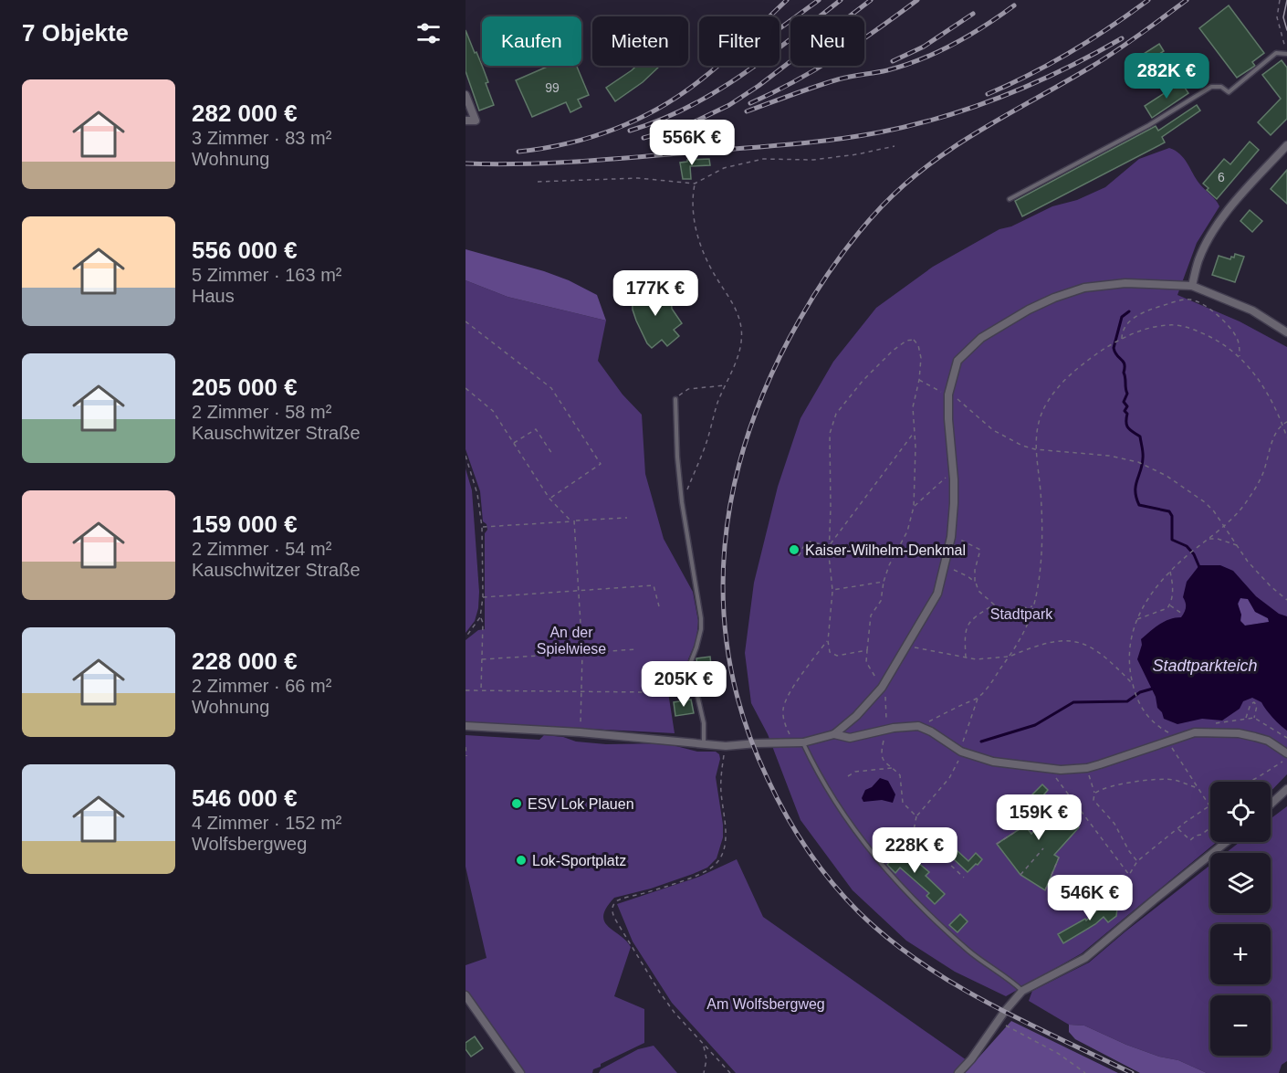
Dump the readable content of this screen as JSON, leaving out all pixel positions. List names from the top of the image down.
{
  "water": ["Stadtparkteich"],
  "parks": ["Stadtpark", "An der Spielwiese", "Am Wolfsbergweg"],
  "places": ["Kaiser-Wilhelm-Denkmal", "ESV Lok Plauen", "Lok-Sportplatz"],
  "house_numbers": ["99", "6"],
  "page": {
    "heading": "7 Objekte",
    "chip": [
      "Kaufen",
      "Mieten",
      "Filter",
      "Neu"
    ],
    "price": [
      "282K €",
      "556K €",
      "177K €",
      "205K €",
      "159K €",
      "228K €",
      "546K €"
    ],
    "list": [
      {
        "name": "282 000 €",
        "note": "3 Zimmer · 83 m² · Wohnung"
      },
      {
        "name": "556 000 €",
        "note": "5 Zimmer · 163 m² · Haus"
      },
      {
        "name": "205 000 €",
        "note": "2 Zimmer · 58 m² · Kauschwitzer Straße"
      },
      {
        "name": "159 000 €",
        "note": "2 Zimmer · 54 m² · Kauschwitzer Straße"
      },
      {
        "name": "228 000 €",
        "note": "2 Zimmer · 66 m² · Wohnung"
      },
      {
        "name": "546 000 €",
        "note": "4 Zimmer · 152 m² · Wolfsbergweg"
      }
    ],
    "map_buttons": ["+", "−"]
  }
}
